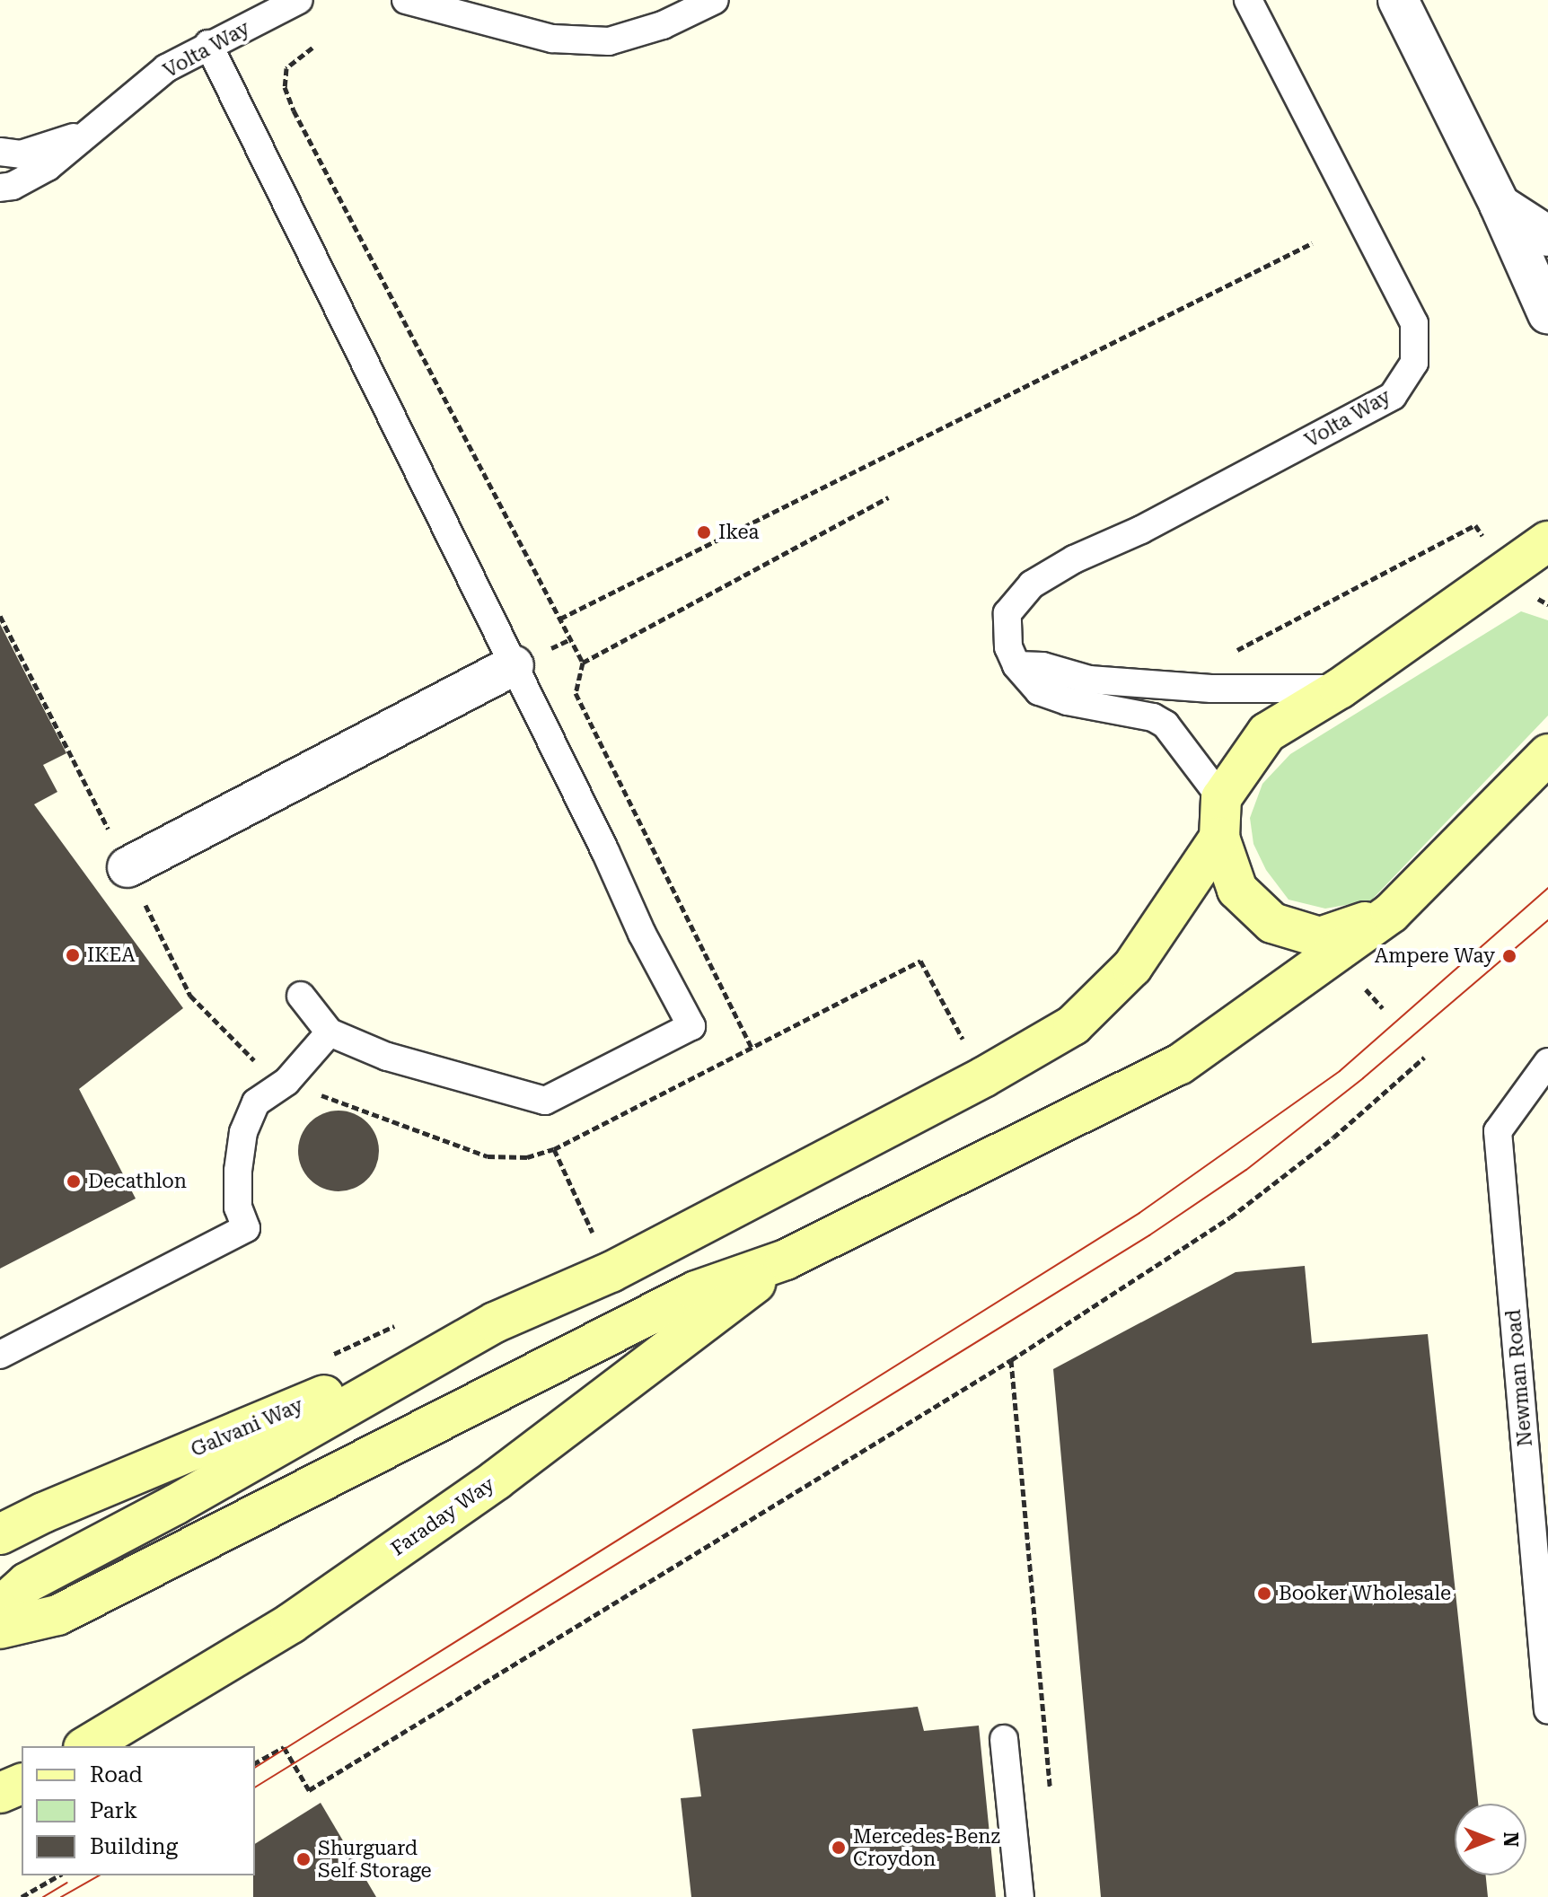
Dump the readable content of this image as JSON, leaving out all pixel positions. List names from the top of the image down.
{
  "streets": {
    "street": ["Galvani Way", "Faraday Way"],
    "lane": ["Volta Way", "Newman Road"]
  },
  "places": [
    "Ikea",
    "IKEA",
    "Ampere Way",
    "Decathlon",
    "Booker Wholesale",
    "Mercedes-Benz Croydon",
    "Shurguard Self Storage"
  ],
  "legend": ["Road", "Park", "Building"],
  "north": "right"
}
